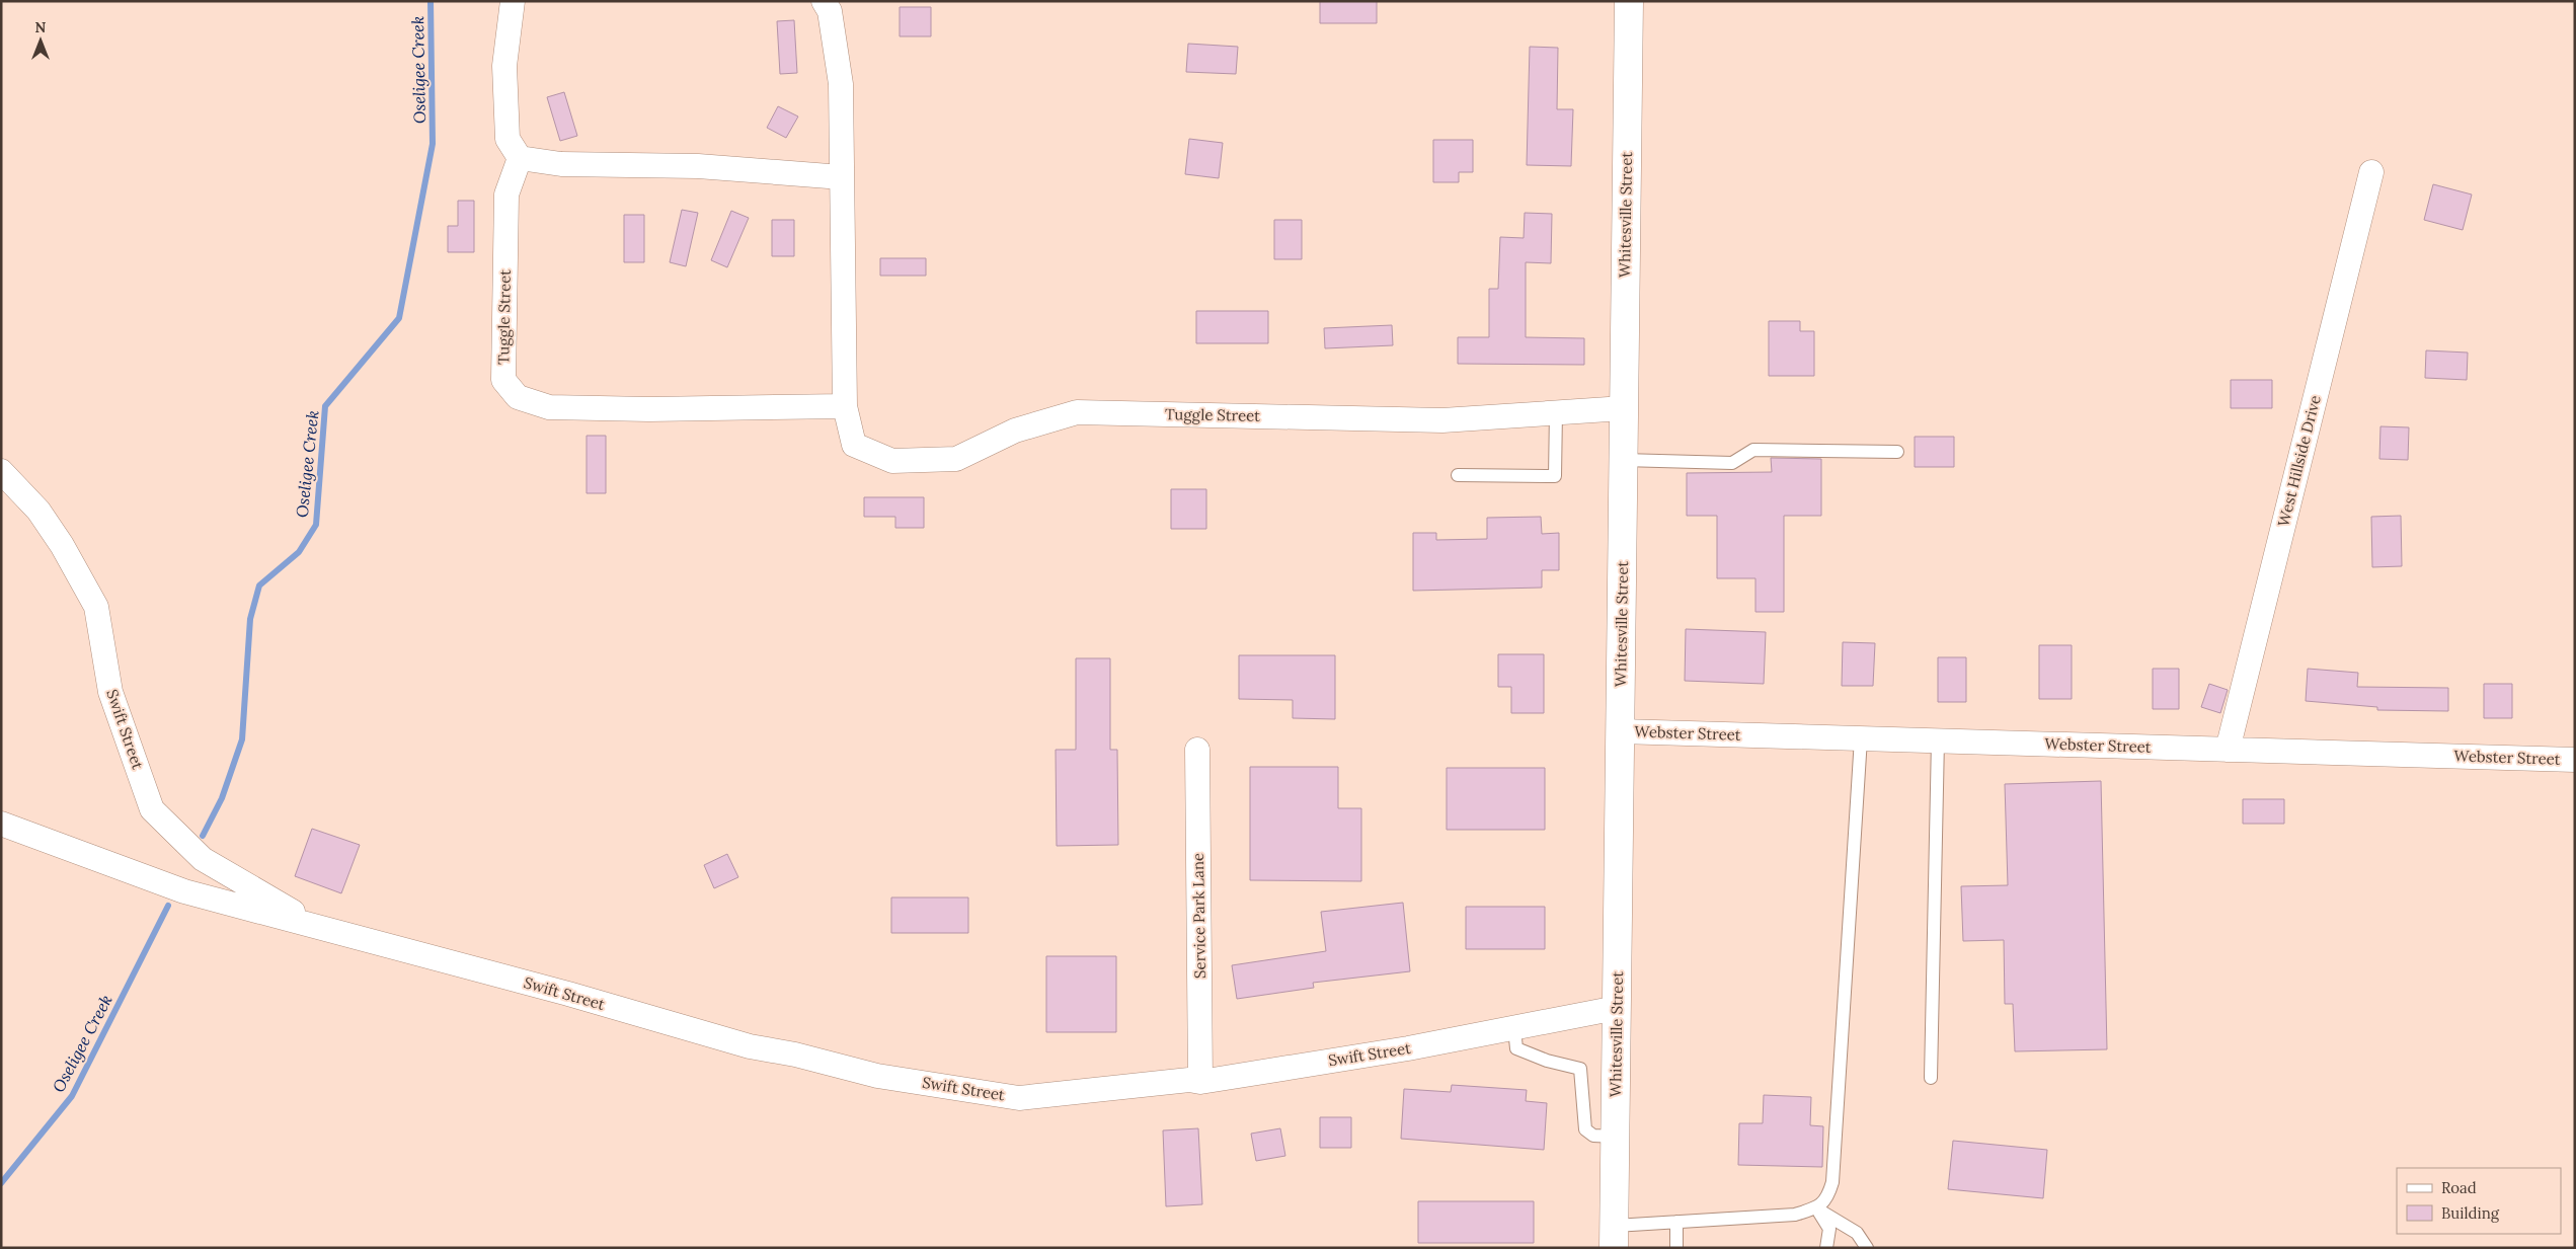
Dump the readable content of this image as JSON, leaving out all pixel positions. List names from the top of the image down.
{
  "streets": {
    "main road": ["Whitesville Street"],
    "street": [
      "Tuggle Street",
      "West Hillside Drive",
      "Swift Street",
      "Webster Street",
      "Service Park Lane"
    ]
  },
  "crossings": [
    ["Whitesville Street", "Tuggle Street"],
    ["Whitesville Street", "Swift Street"],
    ["Whitesville Street", "Webster Street"],
    ["West Hillside Drive", "Webster Street"],
    ["Swift Street", "Service Park Lane"]
  ],
  "water": ["Oseligee Creek"],
  "legend": ["Road", "Building"],
  "north": "top"
}
